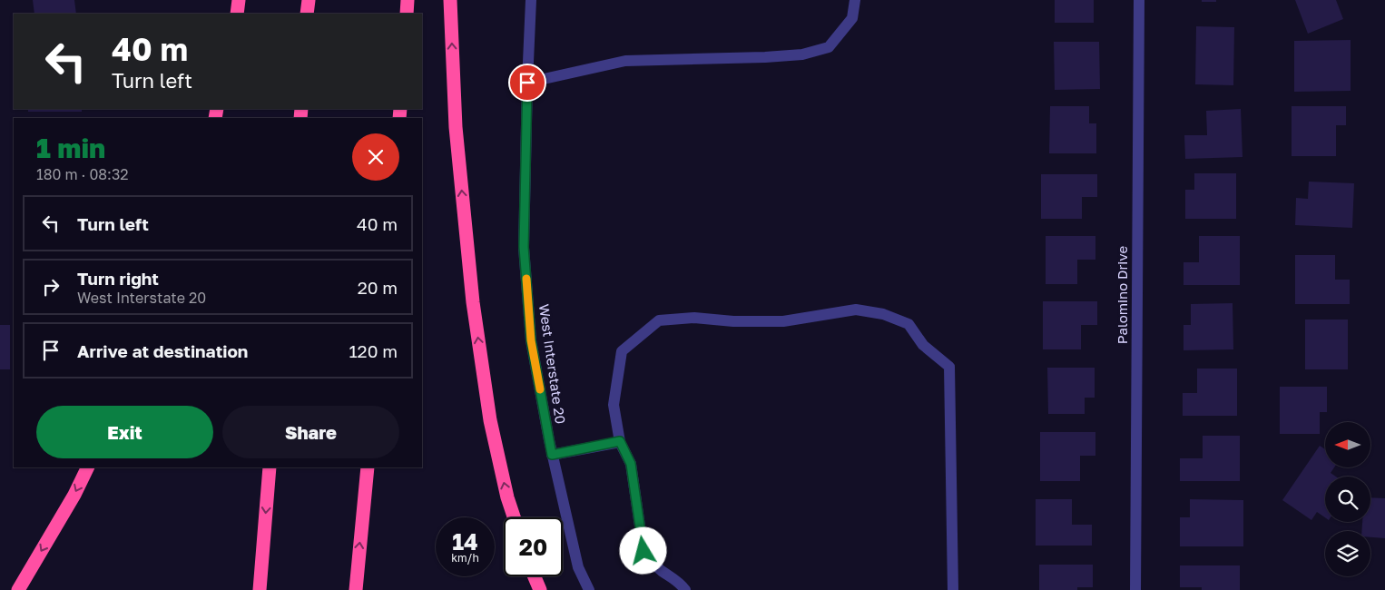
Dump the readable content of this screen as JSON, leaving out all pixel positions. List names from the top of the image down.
{
  "streets": {
    "street": ["Palomino Drive", "West Interstate 20"]
  },
  "north": "left",
  "page": {
    "turn": ["40 m", "Turn left"],
    "heading": ["1 min", "180 m · 08:32"],
    "list": [
      {
        "name": "Turn left",
        "value": "40 m"
      },
      {
        "name": "Turn right",
        "note": "West Interstate 20",
        "value": "20 m"
      },
      {
        "name": "Arrive at destination",
        "value": "120 m"
      }
    ],
    "buttons": ["Exit", "Share"],
    "speed": "14 km/h",
    "limit": "20"
  }
}
